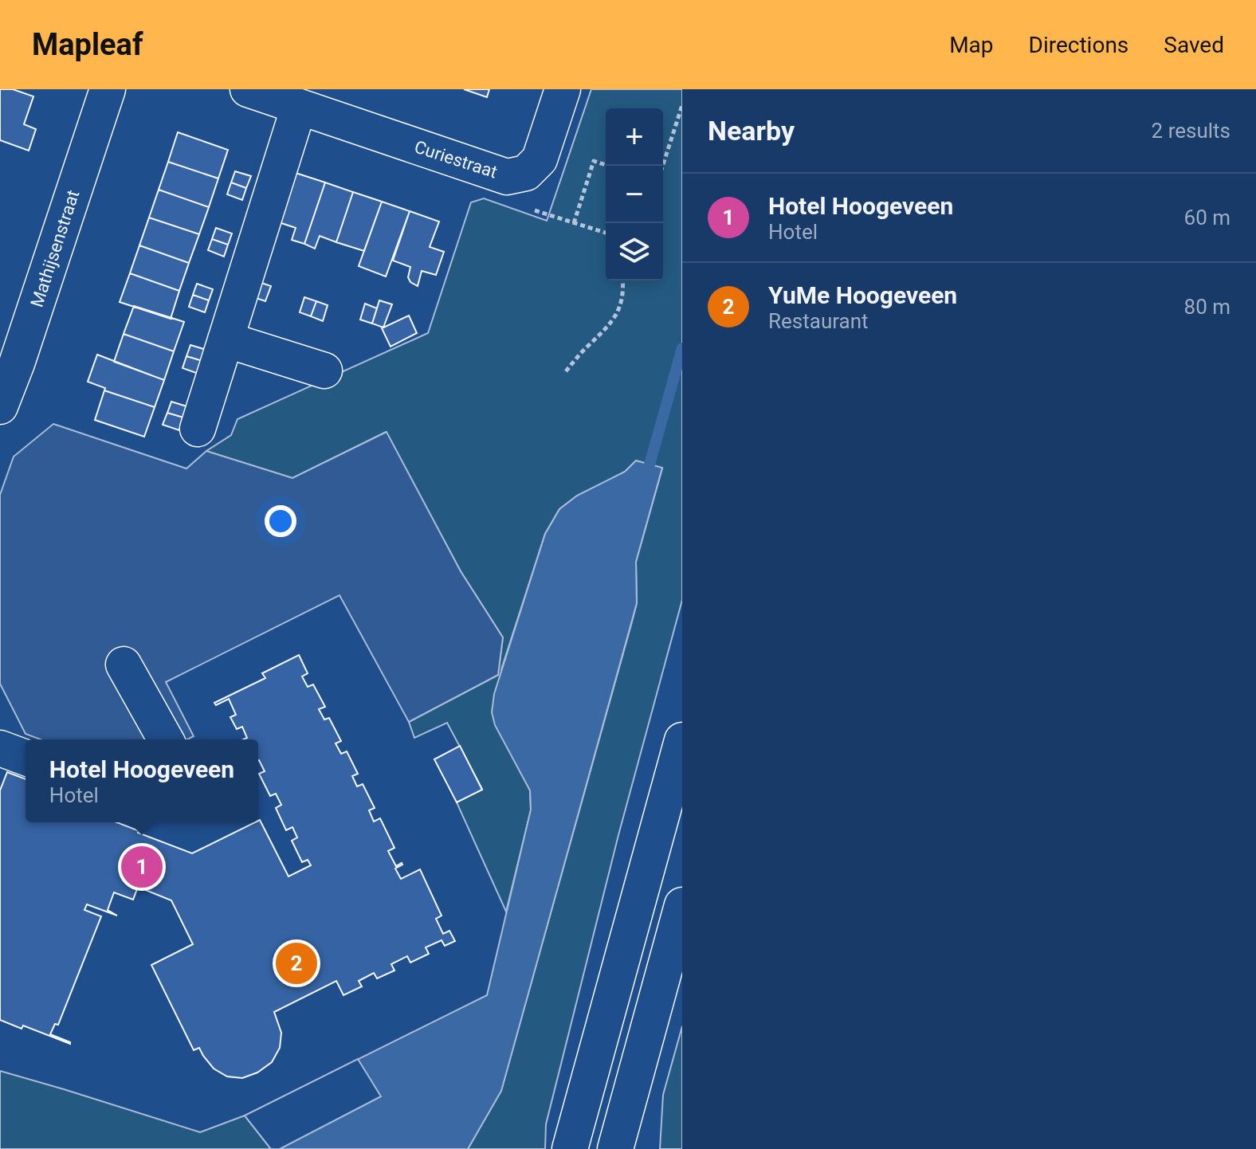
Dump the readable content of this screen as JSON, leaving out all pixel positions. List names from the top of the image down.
{
  "streets": {
    "main road": ["Curiestraat", "Mathijsenstraat"]
  },
  "page": {
    "header": "Mapleaf",
    "nav": ["Map", "Directions", "Saved"],
    "heading": ["Nearby", "2 results"],
    "map_buttons": ["+", "−"],
    "list": [
      {
        "mark": "1",
        "name": "Hotel Hoogeveen",
        "note": "Hotel",
        "value": "60 m"
      },
      {
        "mark": "2",
        "name": "YuMe Hoogeveen",
        "note": "Restaurant",
        "value": "80 m"
      }
    ],
    "popup": ["Hotel Hoogeveen", "Hotel"],
    "pins": ["1", "2"]
  }
}
